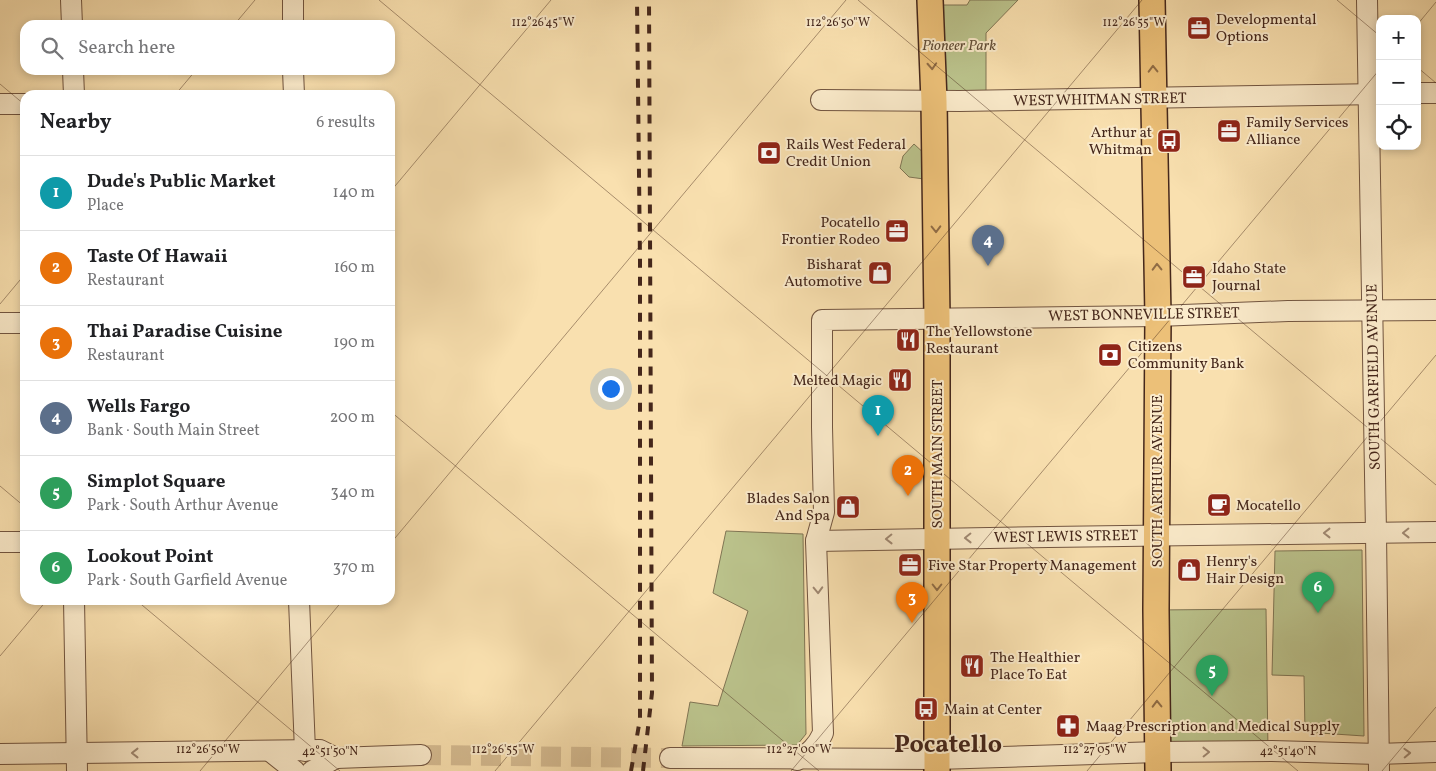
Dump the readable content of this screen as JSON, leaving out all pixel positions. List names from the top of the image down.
{
  "streets": {
    "main road": ["SOUTH MAIN STREET", "SOUTH ARTHUR AVENUE"],
    "street": [
      "WEST WHITMAN STREET",
      "WEST BONNEVILLE STREET",
      "SOUTH GARFIELD AVENUE",
      "WEST LEWIS STREET"
    ]
  },
  "crossings": [
    ["WEST WHITMAN STREET", "SOUTH GARFIELD AVENUE"],
    ["WEST WHITMAN STREET", "SOUTH MAIN STREET"],
    ["WEST WHITMAN STREET", "SOUTH ARTHUR AVENUE"],
    ["WEST BONNEVILLE STREET", "SOUTH GARFIELD AVENUE"],
    ["WEST BONNEVILLE STREET", "SOUTH MAIN STREET"],
    ["WEST BONNEVILLE STREET", "SOUTH ARTHUR AVENUE"],
    ["WEST BONNEVILLE STREET", "WEST LEWIS STREET"],
    ["SOUTH GARFIELD AVENUE", "WEST LEWIS STREET"],
    ["SOUTH MAIN STREET", "WEST LEWIS STREET"],
    ["SOUTH ARTHUR AVENUE", "WEST LEWIS STREET"]
  ],
  "one_way": ["SOUTH MAIN STREET", "SOUTH ARTHUR AVENUE", "WEST LEWIS STREET"],
  "districts": ["Pocatello"],
  "parks": ["Pioneer Park"],
  "places": {
    "office": [
      "Developmental Options",
      "Family Services Alliance",
      "Pocatello Frontier Rodeo",
      "Idaho State Journal",
      "Five Star Property Management"
    ],
    "bus stop": ["Arthur at Whitman", "Main at Center"],
    "bank": ["Rails West Federal Credit Union", "Citizens Community Bank"],
    "shop": ["Bisharat Automotive", "Blades Salon And Spa", "Henry's Hair Design"],
    "restaurant": ["The Yellowstone Restaurant", "Melted Magic", "The Healthier Place To Eat"],
    "cafe": ["Mocatello"],
    "pharmacy": ["Maag Prescription and Medical Supply"]
  },
  "page": {
    "map_buttons": ["+", "−"],
    "search": "Search here",
    "heading": ["Nearby", "6 results"],
    "list": [
      {
        "mark": "1",
        "name": "Dude's Public Market",
        "note": "Place",
        "value": "140 m"
      },
      {
        "mark": "2",
        "name": "Taste Of Hawaii",
        "note": "Restaurant",
        "value": "160 m"
      },
      {
        "mark": "3",
        "name": "Thai Paradise Cuisine",
        "note": "Restaurant",
        "value": "190 m"
      },
      {
        "mark": "4",
        "name": "Wells Fargo",
        "note": "Bank · South Main Street",
        "value": "200 m"
      },
      {
        "mark": "5",
        "name": "Simplot Square",
        "note": "Park · South Arthur Avenue",
        "value": "340 m"
      },
      {
        "mark": "6",
        "name": "Lookout Point",
        "note": "Park · South Garfield Avenue",
        "value": "370 m"
      }
    ],
    "pins": [
      "4",
      "1",
      "2",
      "6",
      "3",
      "5"
    ]
  },
  "coordinates": [
    "112°26'45\"W",
    "112°26'50\"W",
    "112°26'55\"W",
    "112°27'00\"W",
    "112°27'05\"W",
    "42°51'50\"N",
    "42°51'40\"N"
  ]
}
